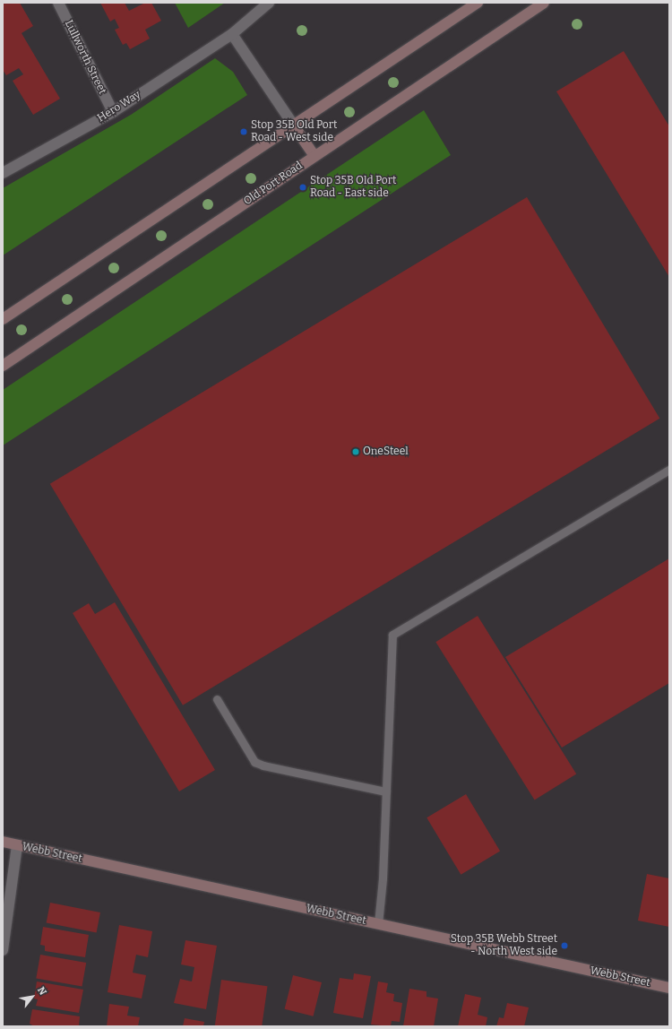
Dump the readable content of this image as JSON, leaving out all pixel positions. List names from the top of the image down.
{
  "streets": {
    "main road": ["Old Port Road", "Webb Street"],
    "street": ["Lullworth Street", "Hero Way"]
  },
  "crossings": [
    ["Lullworth Street", "Hero Way"]
  ],
  "places": [
    "Stop 35B Old Port Road - West side",
    "Stop 35B Old Port Road - East side",
    "OneSteel",
    "Stop 35B Webb Street - North West side"
  ],
  "north": "top right"
}
